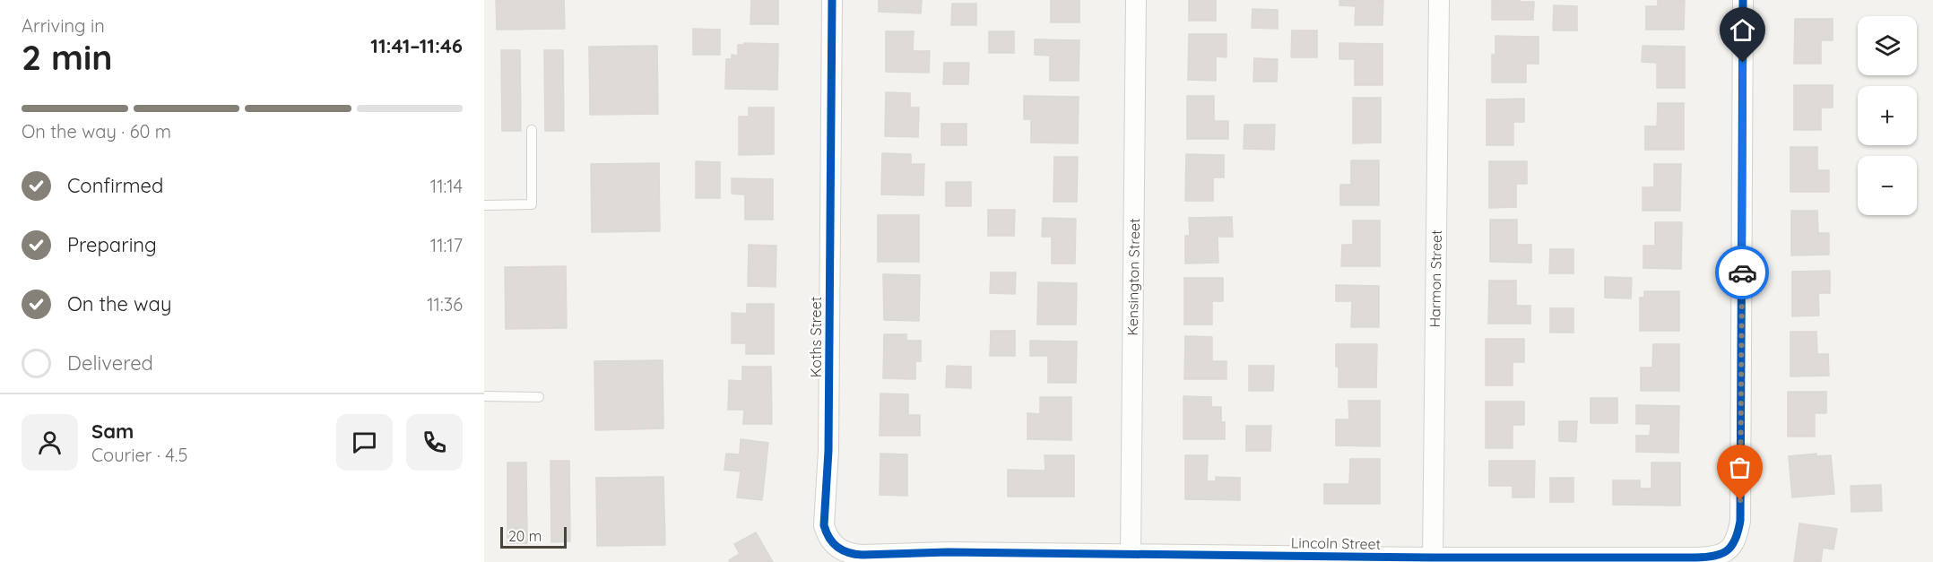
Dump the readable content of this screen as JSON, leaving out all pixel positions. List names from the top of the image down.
{
  "streets": {
    "street": [
      "Kensington Street",
      "Harmon Street",
      "Koths Street",
      "Lincoln Street"
    ]
  },
  "crossings": [
    ["Kensington Street", "Lincoln Street"],
    ["Harmon Street", "Lincoln Street"],
    ["Koths Street", "Lincoln Street"]
  ],
  "scale_bar": "20 m",
  "page": {
    "heading": ["2 min", "Arriving in", "11:41–11:46"],
    "panel": ["Sam", "Courier · 4.5"],
    "map_buttons": ["+", "−"],
    "bar": "On the way · 60 m",
    "list": [
      ["Confirmed", "11:14"],
      ["Preparing", "11:17"],
      ["On the way", "11:36"],
      "Delivered"
    ],
    "scale": "20 m"
  }
}
